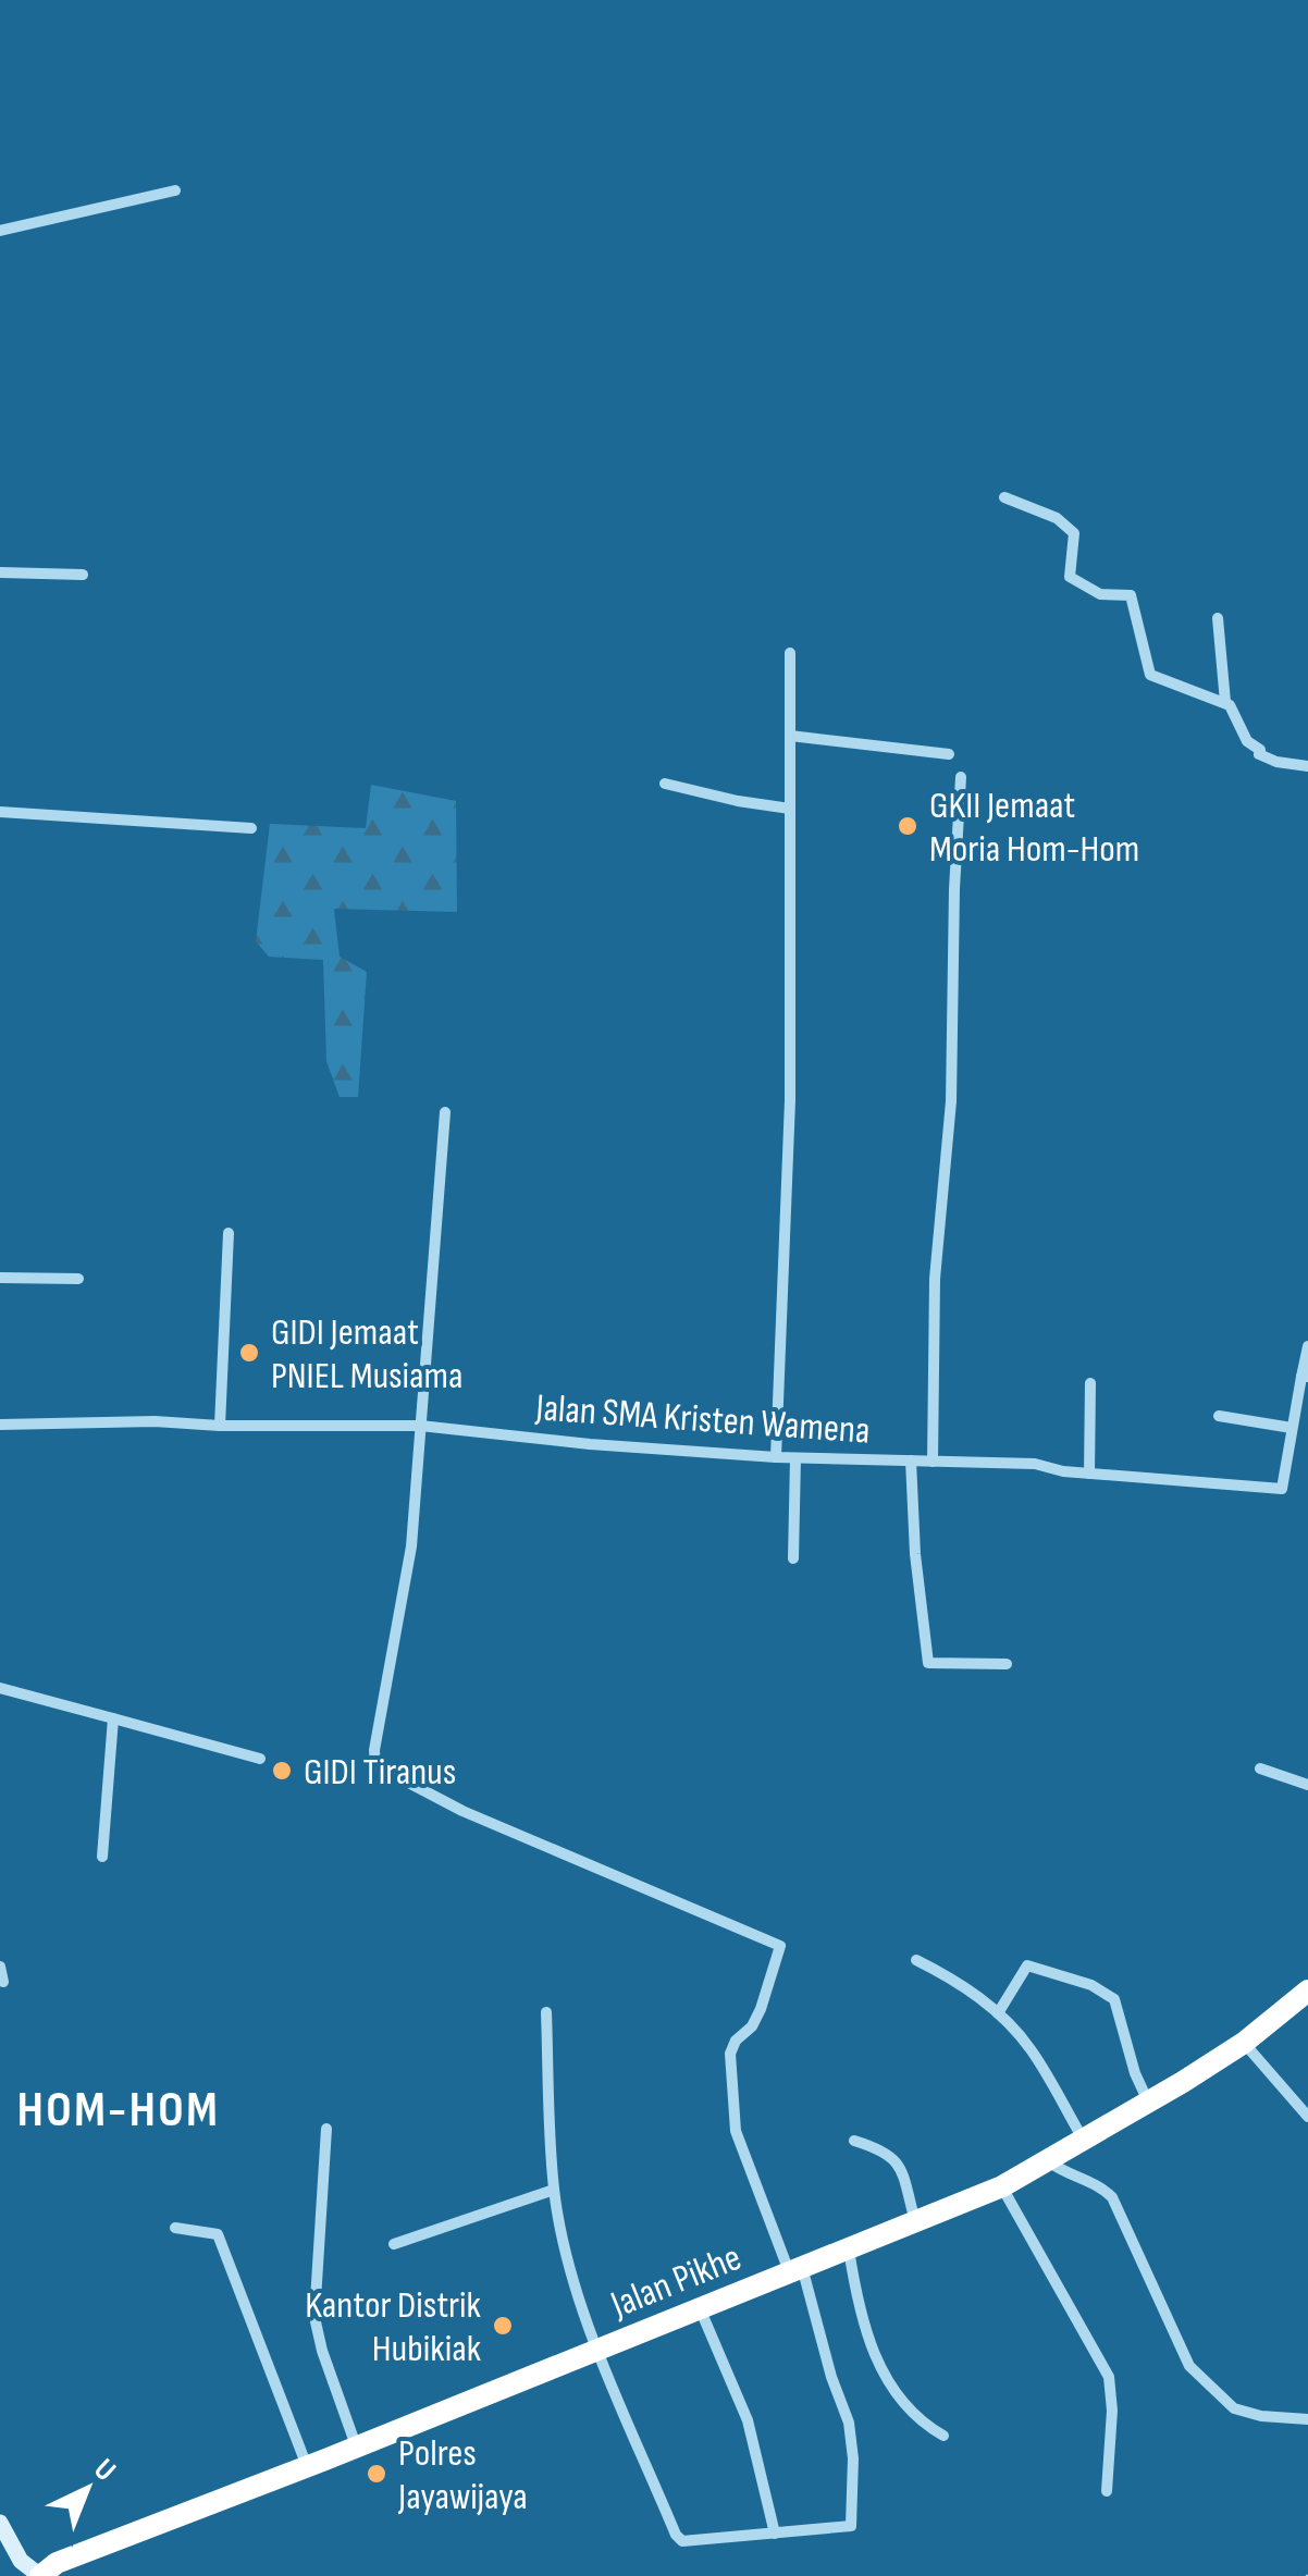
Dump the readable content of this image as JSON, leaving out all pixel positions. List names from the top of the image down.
{
  "streets": {
    "highway": ["Jalan Pikhe"],
    "street": ["Jalan SMA Kristen Wamena"]
  },
  "districts": ["HOM-HOM"],
  "places": [
    "GKII Jemaat Moria Hom-Hom",
    "GIDI Jemaat PNIEL Musiama",
    "GIDI Tiranus",
    "Kantor Distrik Hubikiak",
    "Polres Jayawijaya"
  ],
  "north": "top right"
}
